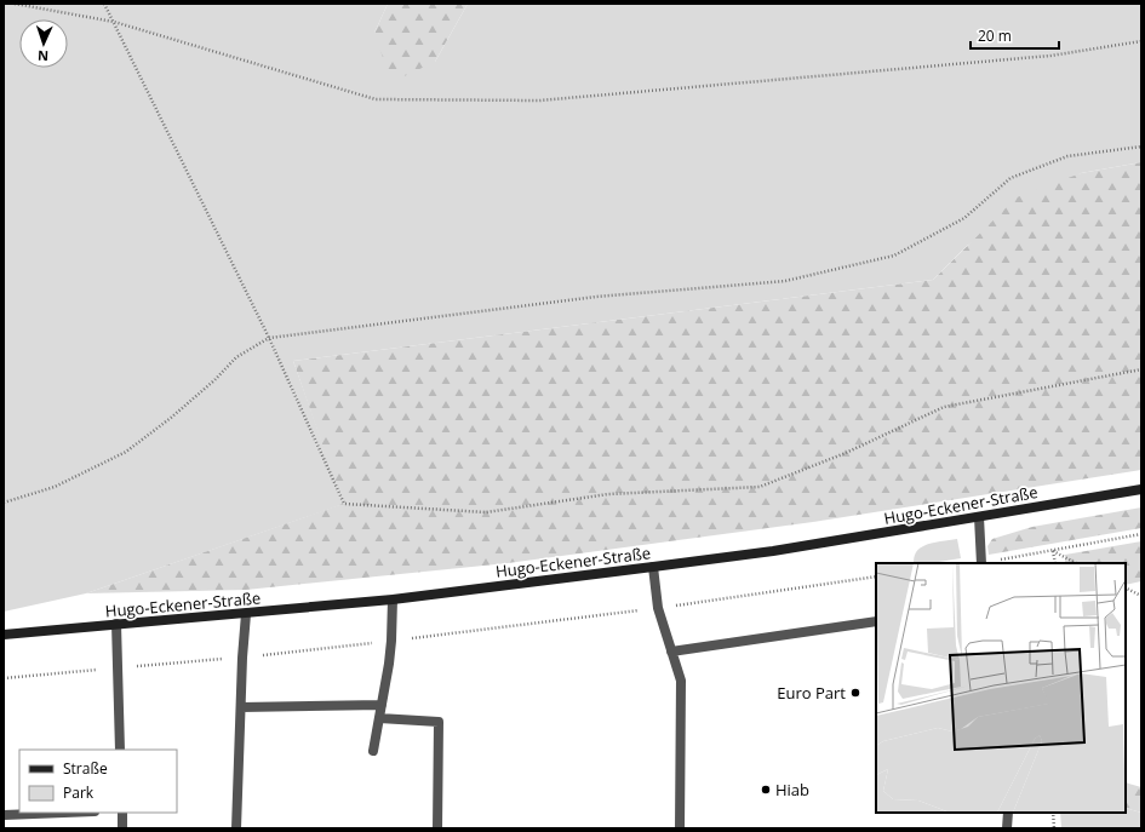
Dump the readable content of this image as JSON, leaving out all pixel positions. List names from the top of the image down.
{
  "streets": {
    "main road": ["Hugo-Eckener-Straße"]
  },
  "places": ["Euro Part", "Hiab"],
  "legend": ["Straße", "Park"],
  "scale_bar": "20 m",
  "north": "bottom"
}
